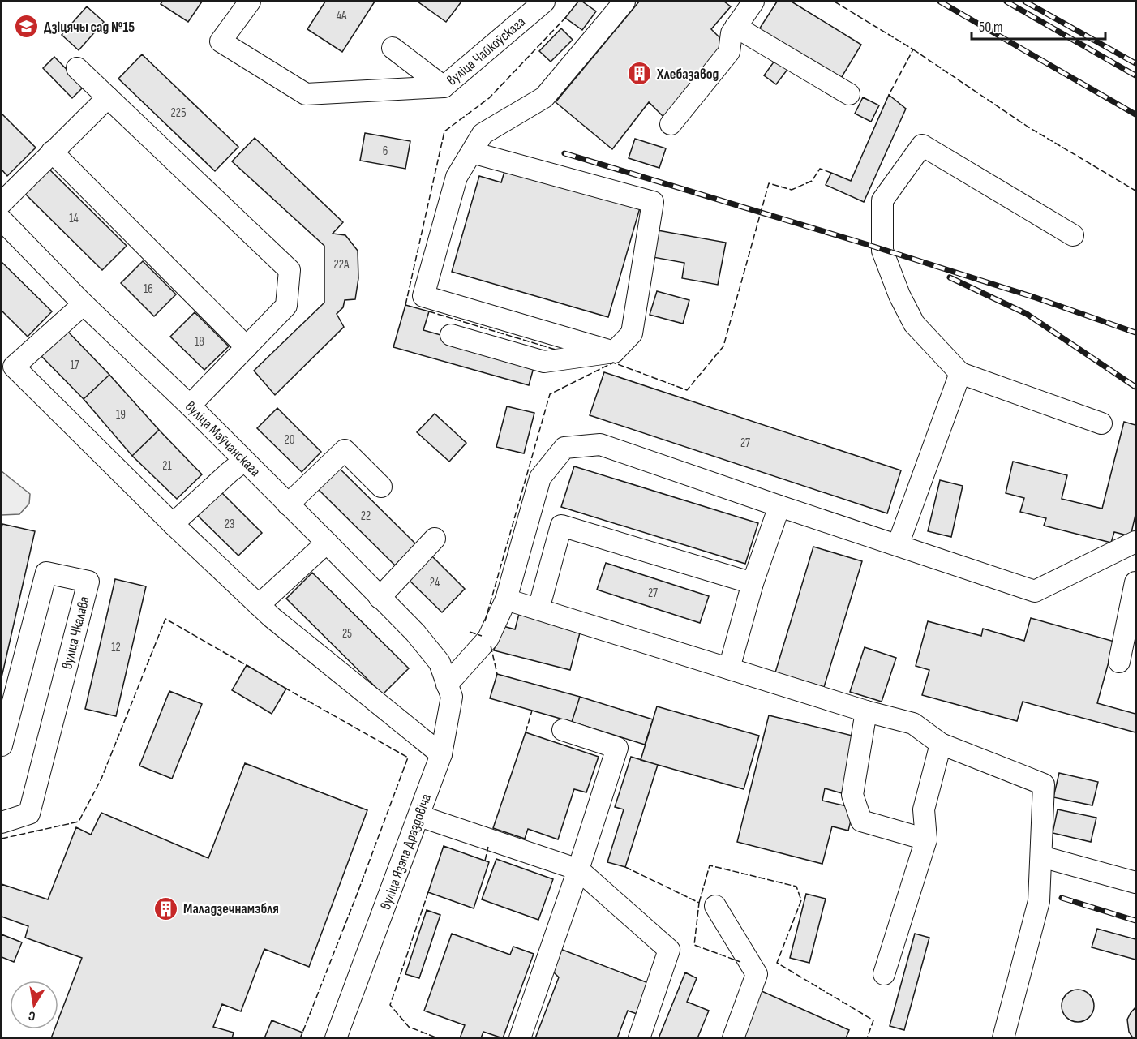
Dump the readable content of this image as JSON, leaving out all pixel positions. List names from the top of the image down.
{
  "streets": {
    "street": [
      "вуліца Чайкоўскага",
      "вуліца Маўчанскага",
      "вуліца Чкалава",
      "вуліца Язэпа Драздовіча"
    ]
  },
  "crossings": [
    ["вуліца Маўчанскага", "вуліца Язэпа Драздовіча"]
  ],
  "places": {
    "school or university": ["Дзіцячы сад №15"],
    "building": ["Хлебазавод", "Маладзечнамэбля"]
  },
  "house_numbers": [
    "4А",
    "22Б",
    "6",
    "14",
    "22А",
    "16",
    "18",
    "17",
    "19",
    "20",
    "27",
    "21",
    "22",
    "23",
    "24",
    "27",
    "25",
    "12"
  ],
  "scale_bar": "50 m",
  "north": "bottom"
}
